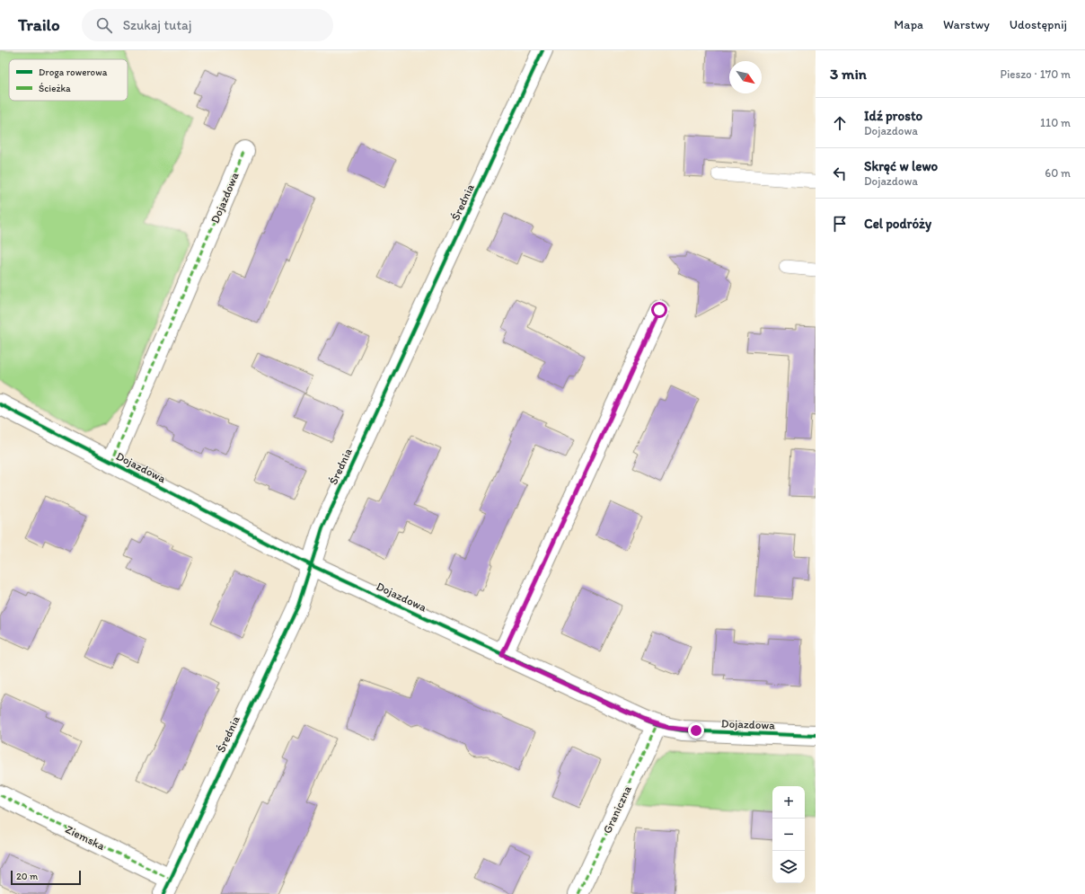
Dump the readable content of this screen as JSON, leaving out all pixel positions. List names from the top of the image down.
{
  "streets": {
    "street": [
      "Dojazdowa",
      "Średnia",
      "Graniczna",
      "Ziemska"
    ]
  },
  "crossings": [
    ["Dojazdowa", "Średnia"],
    ["Dojazdowa", "Graniczna"],
    ["Średnia", "Ziemska"]
  ],
  "legend": ["Droga rowerowa", "Ścieżka"],
  "scale_bar": "20 m",
  "north": "bottom right",
  "page": {
    "header": "Trailo",
    "search": "Szukaj tutaj",
    "nav": ["Mapa", "Warstwy", "Udostępnij"],
    "heading": ["3 min", "Pieszo · 170 m"],
    "list": [
      ["Idź prosto", "Dojazdowa", "110 m"],
      ["Skręć w lewo", "Dojazdowa", "60 m"],
      "Cel podróży"
    ],
    "map_buttons": ["+", "−"],
    "scale": "20 m"
  }
}
